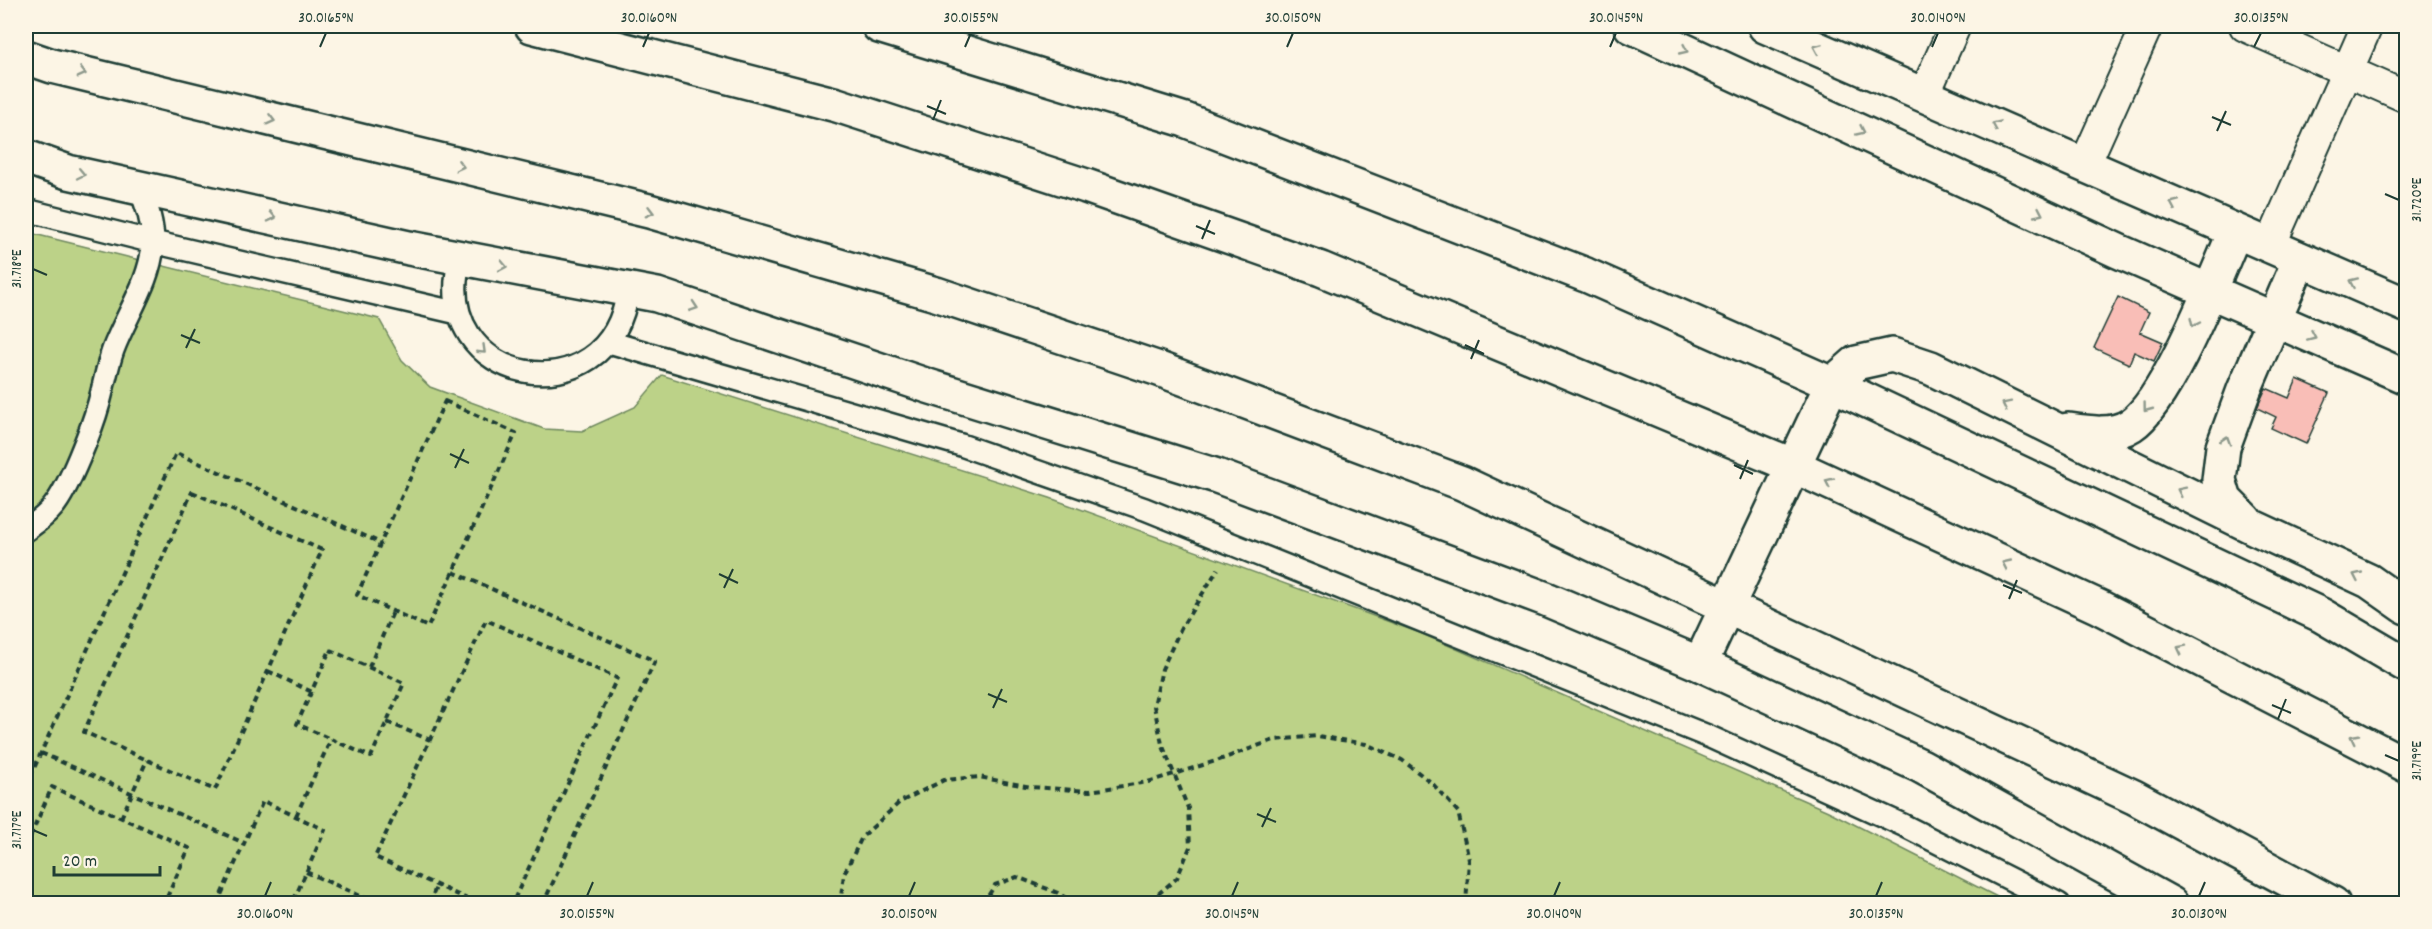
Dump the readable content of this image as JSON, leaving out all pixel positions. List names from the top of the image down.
{
  "scale_bar": "20 m",
  "coordinates": [
    "30.0165°N",
    "30.0160°N",
    "30.0155°N",
    "30.0150°N",
    "30.0145°N",
    "30.0140°N",
    "30.0135°N",
    "31.720°E",
    "31.718°E",
    "31.719°E",
    "31.717°E",
    "30.0130°N"
  ]
}
